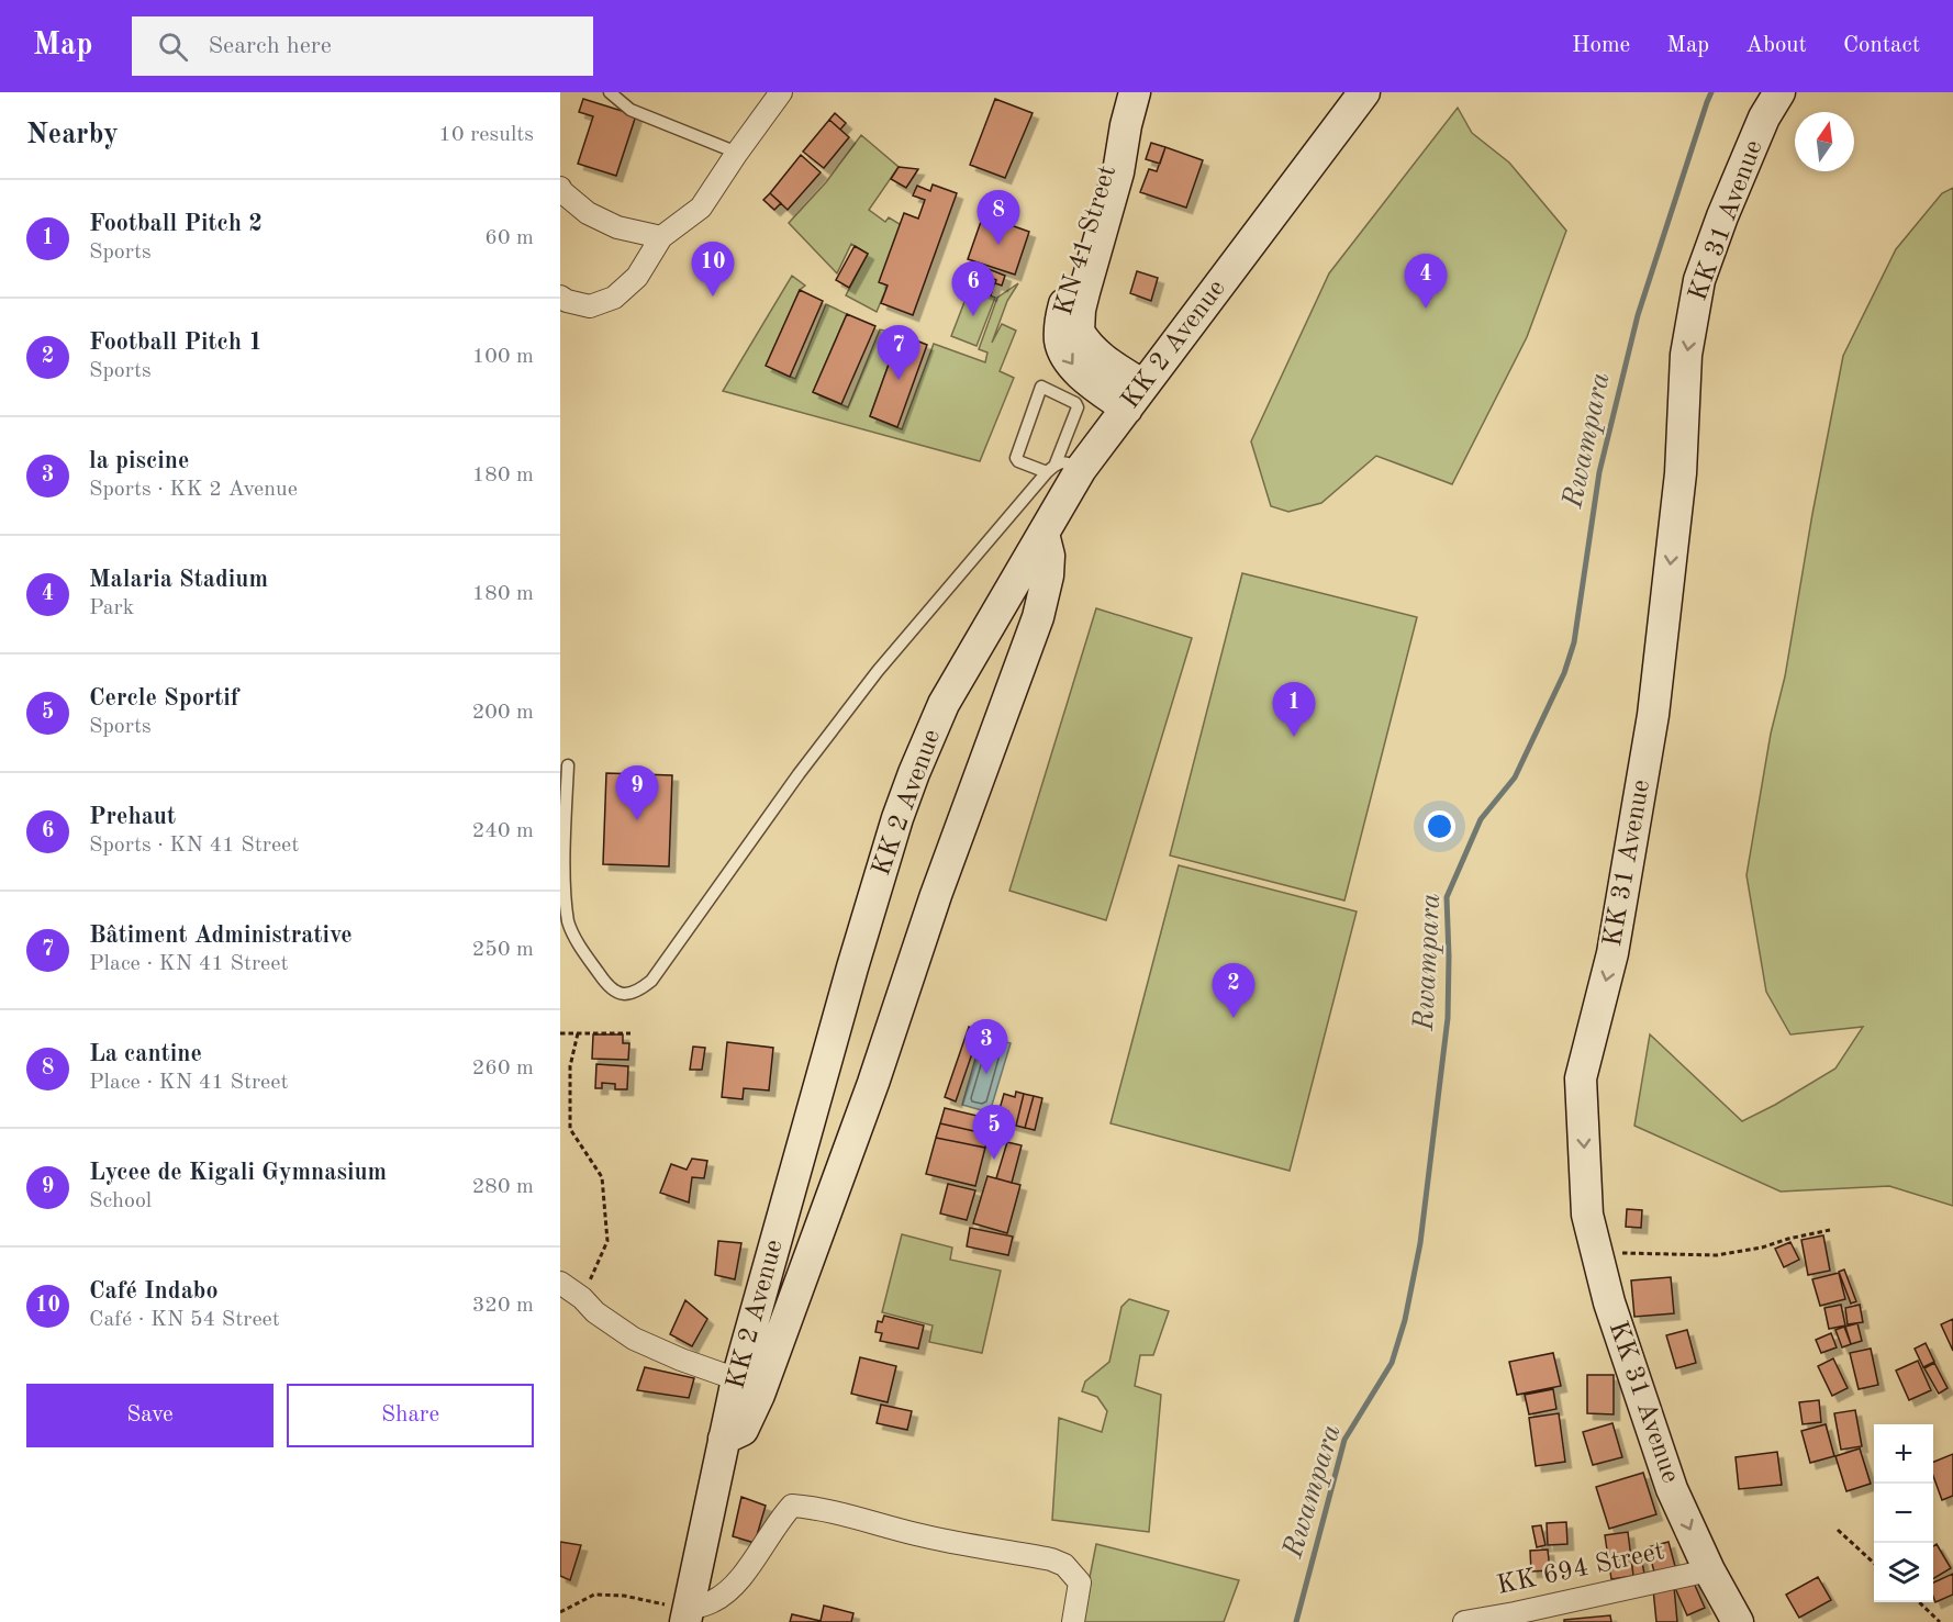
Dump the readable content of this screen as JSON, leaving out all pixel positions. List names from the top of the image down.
{
  "streets": {
    "main road": ["KK 31 Avenue", "KN 41 Street", "KK 2 Avenue"],
    "street": ["KK 694 Street"]
  },
  "crossings": [
    ["KK 31 Avenue", "KK 694 Street"],
    ["KN 41 Street", "KK 2 Avenue"]
  ],
  "one_way": ["KK 31 Avenue"],
  "water": ["Rwampara"],
  "north": "top",
  "page": {
    "header": "Map",
    "search": "Search here",
    "nav": [
      "Home",
      "Map",
      "About",
      "Contact"
    ],
    "heading": ["Nearby", "10 results"],
    "list": [
      {
        "mark": "1",
        "name": "Football Pitch 2",
        "note": "Sports",
        "value": "60 m"
      },
      {
        "mark": "2",
        "name": "Football Pitch 1",
        "note": "Sports",
        "value": "100 m"
      },
      {
        "mark": "3",
        "name": "la piscine",
        "note": "Sports · KK 2 Avenue",
        "value": "180 m"
      },
      {
        "mark": "4",
        "name": "Malaria Stadium",
        "note": "Park",
        "value": "180 m"
      },
      {
        "mark": "5",
        "name": "Cercle Sportif",
        "note": "Sports",
        "value": "200 m"
      },
      {
        "mark": "6",
        "name": "Prehaut",
        "note": "Sports · KN 41 Street",
        "value": "240 m"
      },
      {
        "mark": "7",
        "name": "Bâtiment Administrative",
        "note": "Place · KN 41 Street",
        "value": "250 m"
      },
      {
        "mark": "8",
        "name": "La cantine",
        "note": "Place · KN 41 Street",
        "value": "260 m"
      },
      {
        "mark": "9",
        "name": "Lycee de Kigali Gymnasium",
        "note": "School",
        "value": "280 m"
      },
      {
        "mark": "10",
        "name": "Café Indabo",
        "note": "Café · KN 54 Street",
        "value": "320 m"
      }
    ],
    "pins": [
      "8",
      "10",
      "4",
      "6",
      "7",
      "1",
      "9",
      "2",
      "3",
      "5"
    ],
    "buttons": ["Save", "Share"],
    "map_buttons": ["+", "−"]
  }
}
